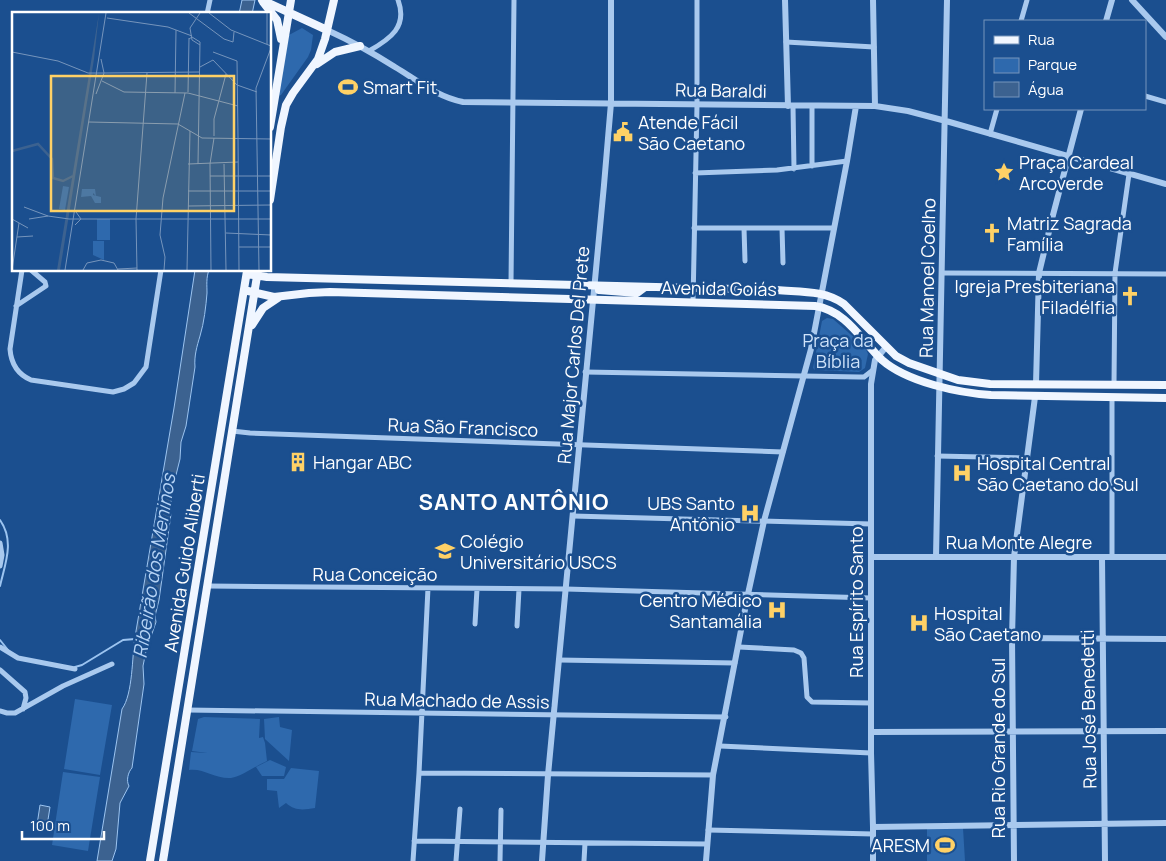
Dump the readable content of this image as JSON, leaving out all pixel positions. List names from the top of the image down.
{
  "streets": {
    "main road": ["Rua Baraldi", "Avenida Goiás", "Avenida Guido Aliberti"],
    "street": [
      "Rua Manoel Coelho",
      "Rua Major Carlos Del Prete",
      "Rua São Francisco",
      "Rua Monte Alegre",
      "Rua Conceição",
      "Rua Espírito Santo",
      "Rua Machado de Assis",
      "Rua José Benedetti",
      "Rua Rio Grande do Sul"
    ]
  },
  "crossings": [
    ["Rua Baraldi", "Rua Manoel Coelho"],
    ["Rua Baraldi", "Rua Major Carlos Del Prete"],
    ["Rua Manoel Coelho", "Avenida Goiás"],
    ["Rua Manoel Coelho", "Rua Monte Alegre"],
    ["Avenida Goiás", "Rua Major Carlos Del Prete"],
    ["Avenida Goiás", "Avenida Guido Aliberti"],
    ["Avenida Goiás", "Rua Espírito Santo"],
    ["Avenida Goiás", "Rua Rio Grande do Sul"],
    ["Rua Major Carlos Del Prete", "Rua São Francisco"],
    ["Rua Major Carlos Del Prete", "Rua Conceição"],
    ["Rua Major Carlos Del Prete", "Rua Machado de Assis"],
    ["Rua São Francisco", "Avenida Guido Aliberti"],
    ["Rua Monte Alegre", "Rua Espírito Santo"],
    ["Rua Monte Alegre", "Rua José Benedetti"],
    ["Rua Monte Alegre", "Rua Rio Grande do Sul"],
    ["Avenida Guido Aliberti", "Rua Conceição"],
    ["Avenida Guido Aliberti", "Rua Machado de Assis"],
    ["Rua Conceição", "Rua Espírito Santo"]
  ],
  "districts": ["SANTO ANTÔNIO"],
  "water": ["Ribeirão dos Meninos"],
  "parks": ["Praça da Bíblia"],
  "places": {
    "sports": ["Smart Fit", "ARESM"],
    "public building": ["Atende Fácil São Caetano"],
    "place": ["Praça Cardeal Arcoverde"],
    "church": ["Matriz Sagrada Família", "Igreja Presbiteriana Filadélfia"],
    "building": ["Hangar ABC"],
    "hospital": [
      "Hospital Central São Caetano do Sul",
      "UBS Santo Antônio",
      "Centro Médico Santamália",
      "Hospital São Caetano"
    ],
    "school or university": ["Colégio Universitário USCS"]
  },
  "legend": ["Rua", "Parque", "Água"],
  "scale_bar": "100 m"
}
